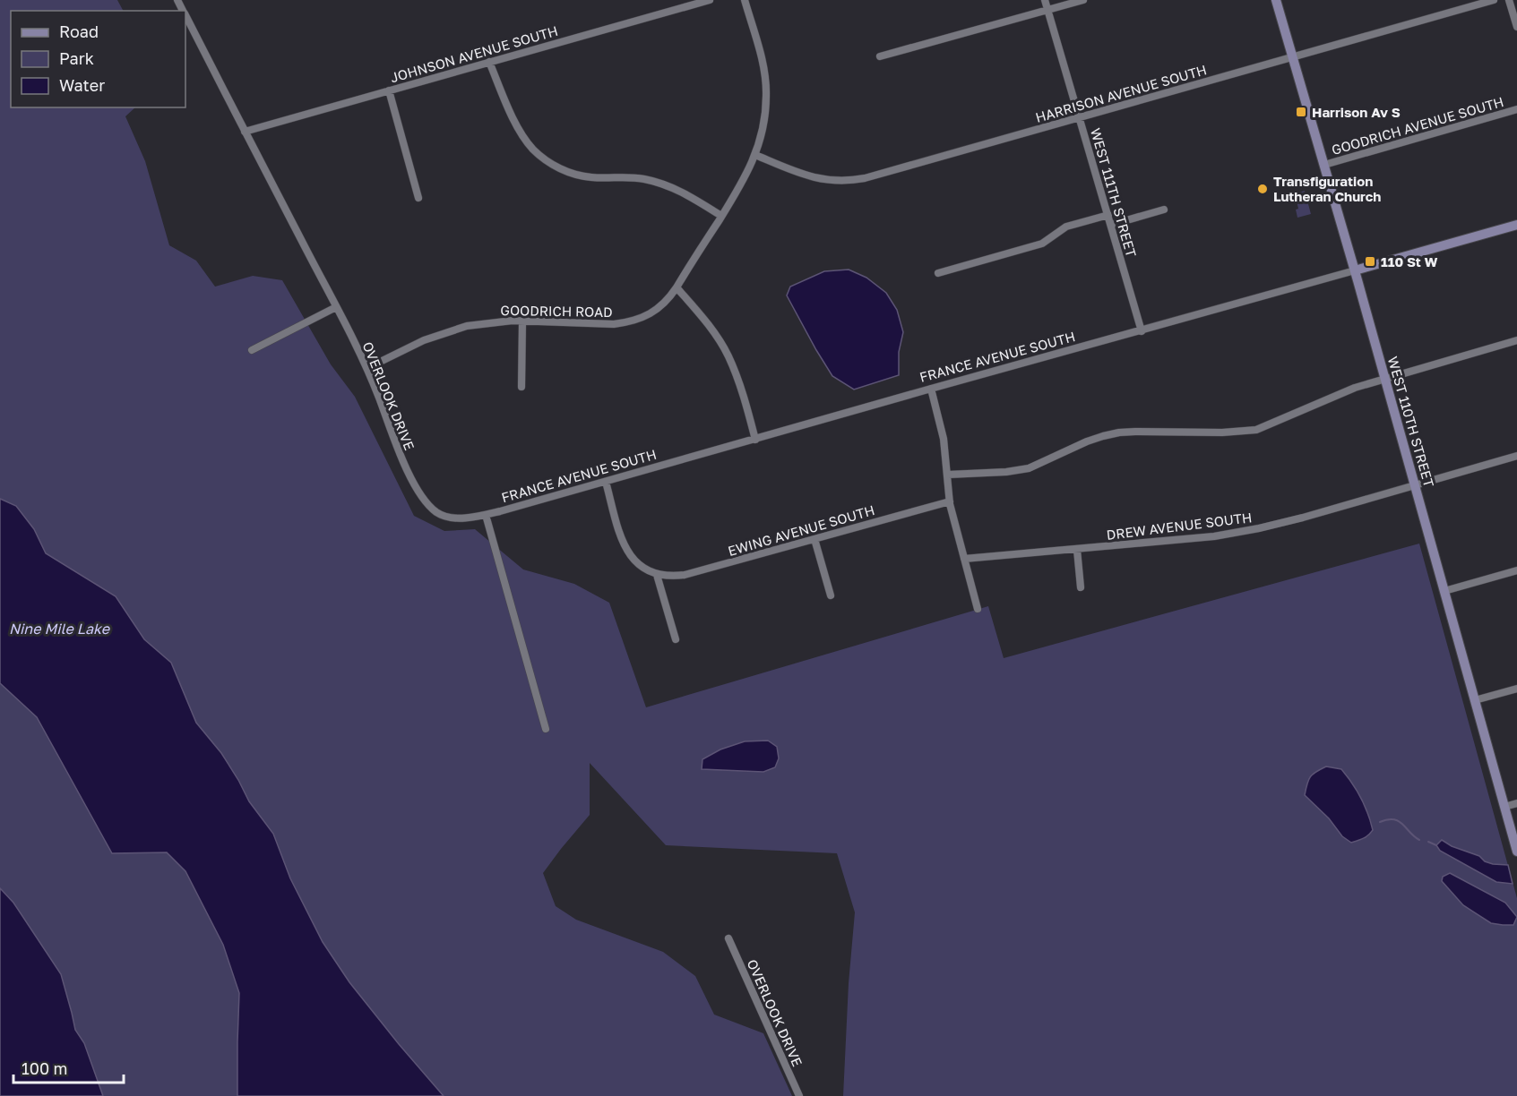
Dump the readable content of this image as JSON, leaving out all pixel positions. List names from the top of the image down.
{
  "streets": {
    "street": [
      "JOHNSON AVENUE SOUTH",
      "HARRISON AVENUE SOUTH",
      "GOODRICH AVENUE SOUTH",
      "WEST 111TH STREET",
      "GOODRICH ROAD",
      "FRANCE AVENUE SOUTH",
      "OVERLOOK DRIVE",
      "WEST 110TH STREET",
      "DREW AVENUE SOUTH",
      "EWING AVENUE SOUTH"
    ]
  },
  "crossings": [
    ["JOHNSON AVENUE SOUTH", "OVERLOOK DRIVE"],
    ["HARRISON AVENUE SOUTH", "WEST 111TH STREET"],
    ["HARRISON AVENUE SOUTH", "GOODRICH ROAD"],
    ["HARRISON AVENUE SOUTH", "WEST 110TH STREET"],
    ["GOODRICH AVENUE SOUTH", "WEST 110TH STREET"],
    ["WEST 111TH STREET", "FRANCE AVENUE SOUTH"],
    ["GOODRICH ROAD", "OVERLOOK DRIVE"],
    ["FRANCE AVENUE SOUTH", "OVERLOOK DRIVE"],
    ["FRANCE AVENUE SOUTH", "WEST 110TH STREET"],
    ["WEST 110TH STREET", "DREW AVENUE SOUTH"]
  ],
  "water": ["Nine Mile Lake"],
  "places": {
    "transit": ["Harrison Av S", "110 St W"],
    "other": ["Transfiguration Lutheran Church"]
  },
  "legend": ["Road", "Park", "Water"],
  "scale_bar": "100 m"
}
